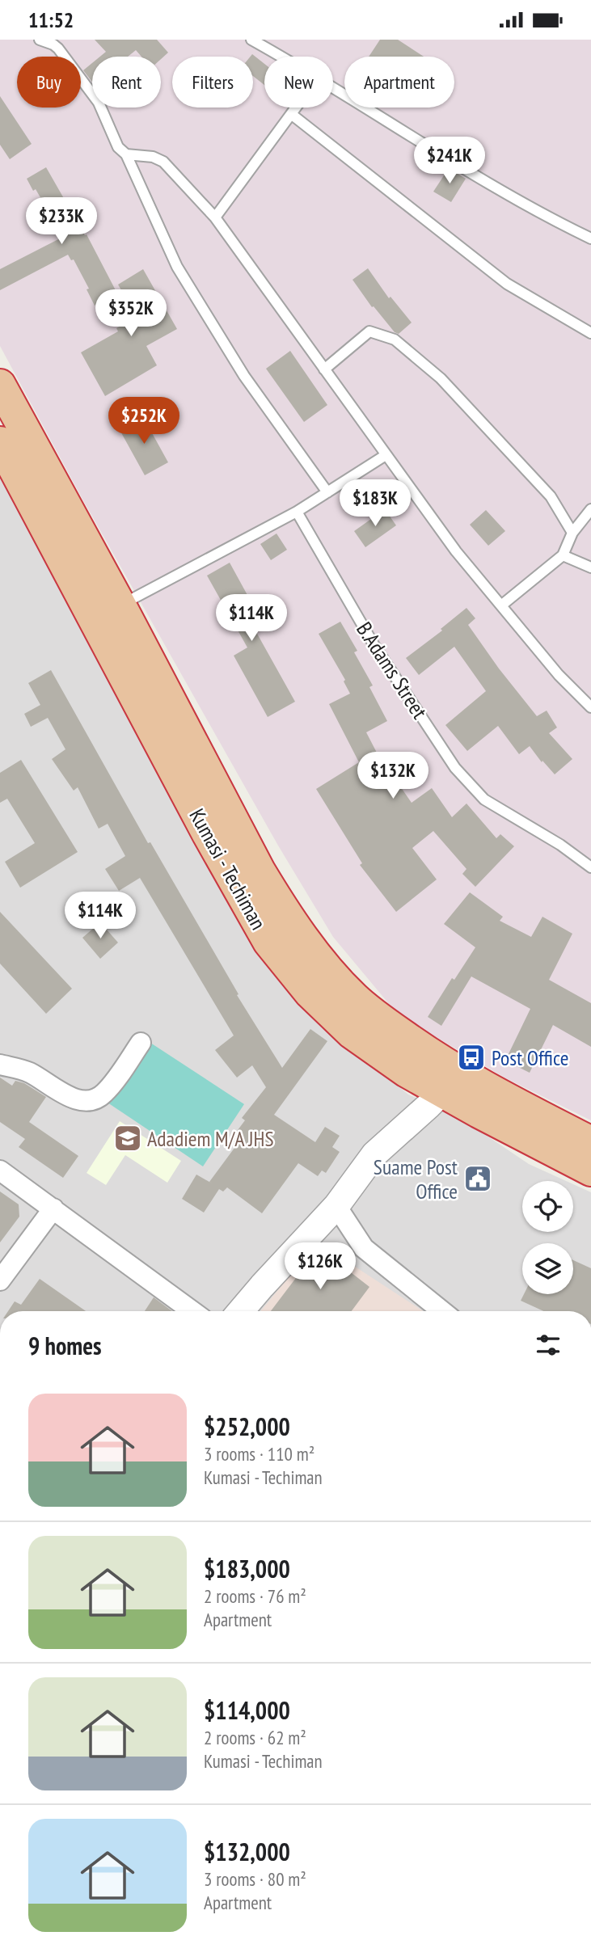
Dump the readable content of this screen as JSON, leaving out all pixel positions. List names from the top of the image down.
{
  "streets": {
    "highway": ["Kumasi - Techiman"],
    "lane": ["B.Adams Street"]
  },
  "places": {
    "bus stop": ["Post Office"],
    "school or university": ["Adadiem M/A JHS"],
    "public building": ["Suame Post Office"]
  },
  "page": {
    "status": "11:52",
    "chip": [
      "Buy",
      "Rent",
      "Filters",
      "New",
      "Apartment"
    ],
    "price": [
      "$241K",
      "$233K",
      "$352K",
      "$252K",
      "$183K",
      "$114K",
      "$132K",
      "$114K",
      "$126K"
    ],
    "heading": "9 homes",
    "list": [
      {
        "name": "$252,000",
        "note": "3 rooms · 110 m² · Kumasi - Techiman"
      },
      {
        "name": "$183,000",
        "note": "2 rooms · 76 m² · Apartment"
      },
      {
        "name": "$114,000",
        "note": "2 rooms · 62 m² · Kumasi - Techiman"
      },
      {
        "name": "$132,000",
        "note": "3 rooms · 80 m² · Apartment"
      }
    ]
  }
}
